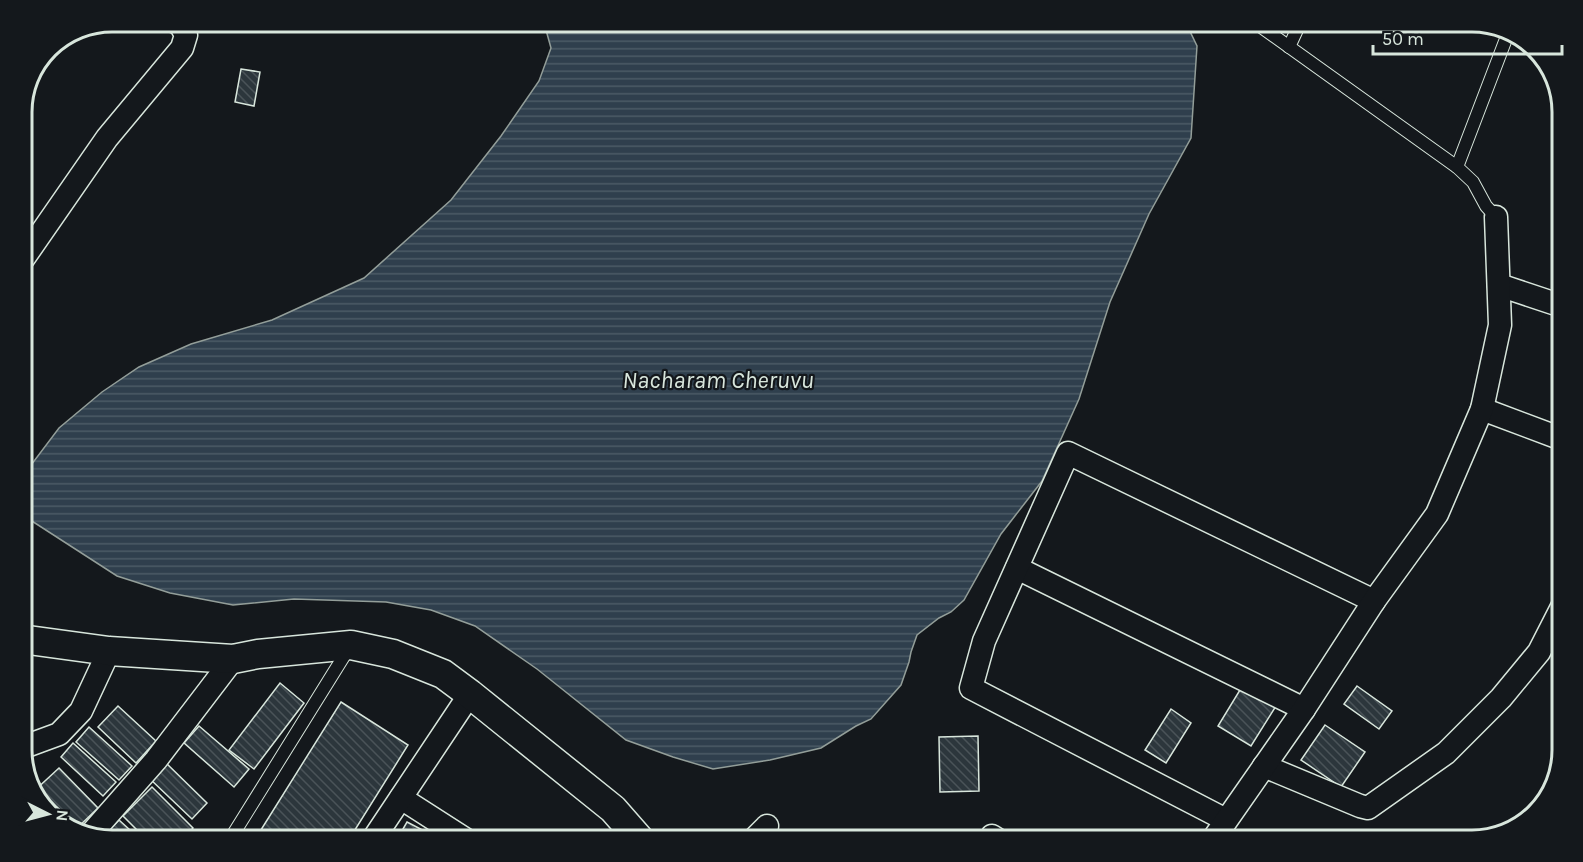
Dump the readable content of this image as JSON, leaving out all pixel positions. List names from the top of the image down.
{
  "water": ["Nacharam Cheruvu"],
  "scale_bar": "50 m",
  "north": "right"
}
